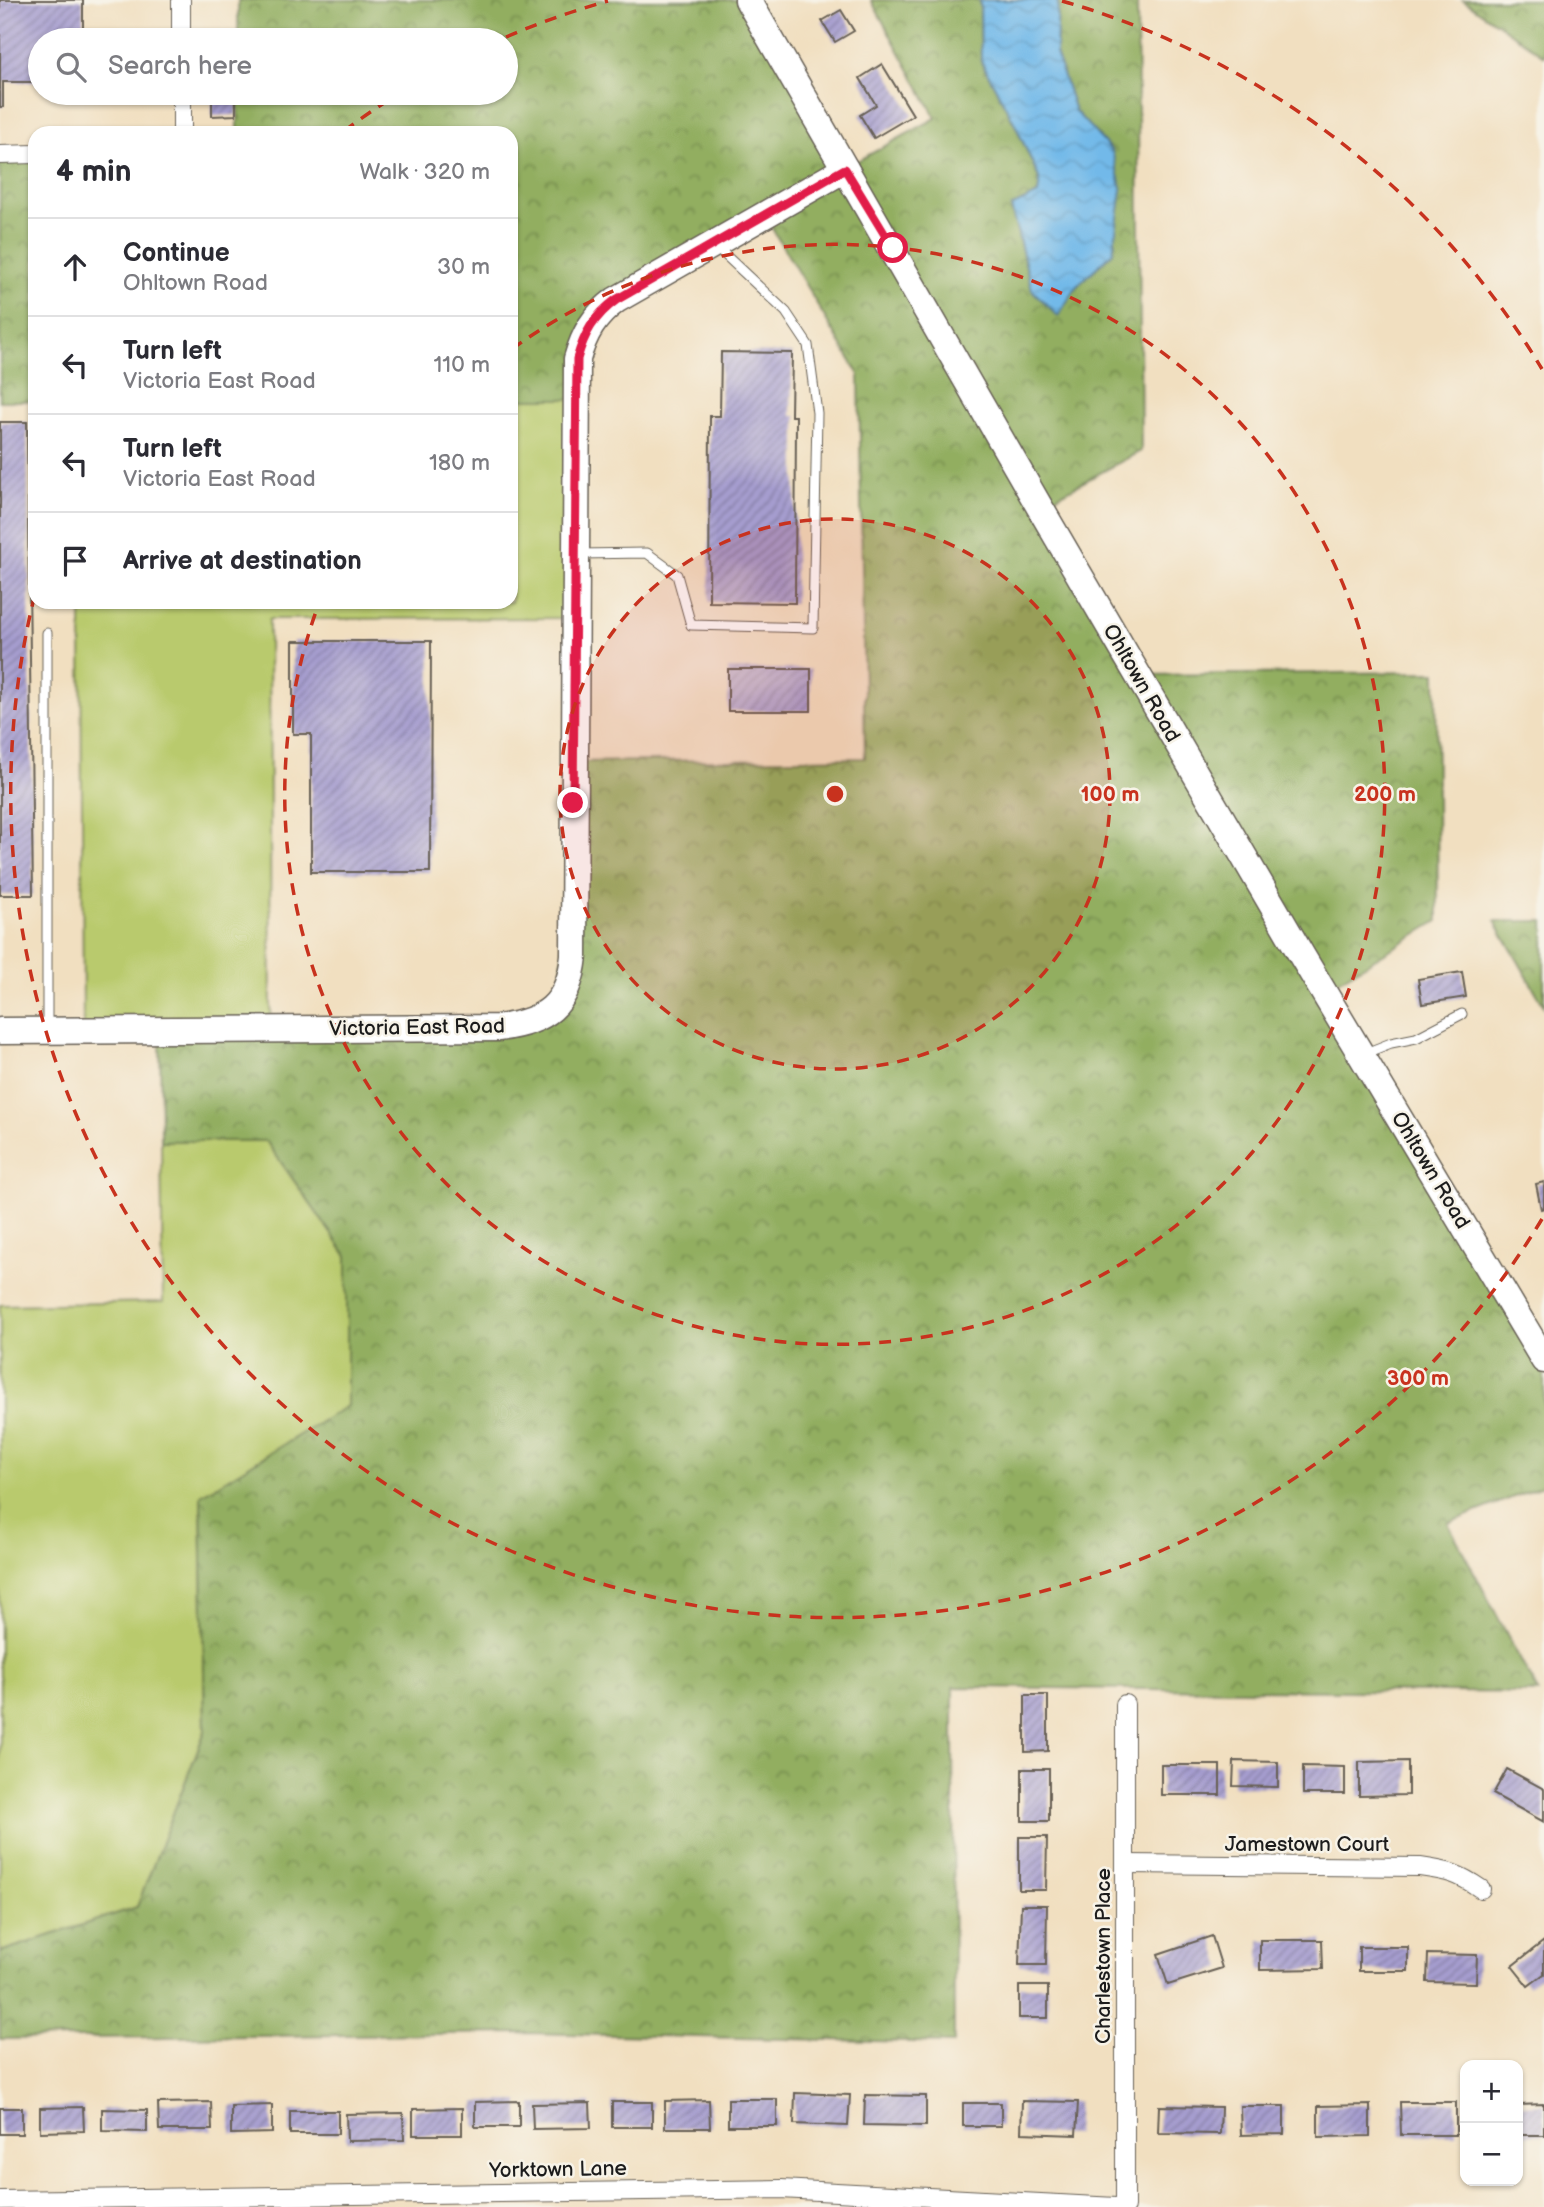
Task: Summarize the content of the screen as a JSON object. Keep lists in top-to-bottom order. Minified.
{"streets":{"street":["Ohltown Road","Victoria East Road","Jamestown Court","Charlestown Place","Yorktown Lane"]},"crossings":[["Ohltown Road","Victoria East Road"],["Jamestown Court","Charlestown Place"]],"page":{"search":"Search here","heading":["4 min","Walk · 320 m"],"list":[["Continue","Ohltown Road","30 m"],["Turn left","Victoria East Road","110 m"],["Turn left","Victoria East Road","180 m"],"Arrive at destination"],"map_buttons":["+","−"]},"rings":["100 m","200 m","300 m"]}
